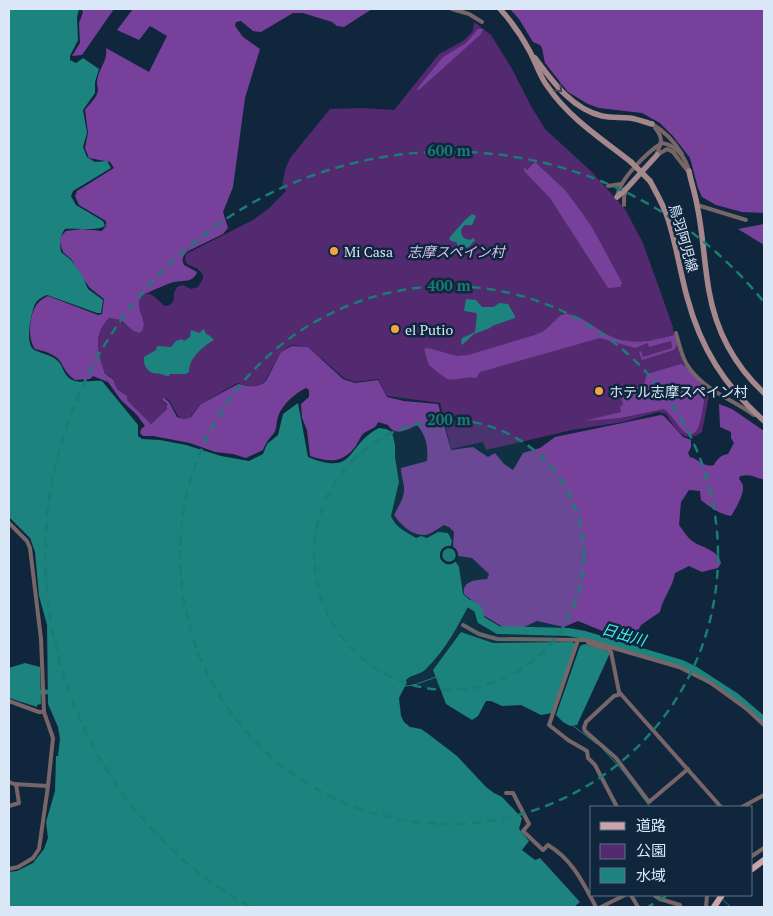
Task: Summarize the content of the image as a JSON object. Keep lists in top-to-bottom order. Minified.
{"streets":{"main road":["鳥羽阿児線"]},"water":["日出川"],"parks":["志摩スペイン村"],"places":["Mi Casa","el Putio","ホテル志摩スペイン村"],"legend":["道路","公園","水域"],"rings":["600 m","400 m","200 m"]}
